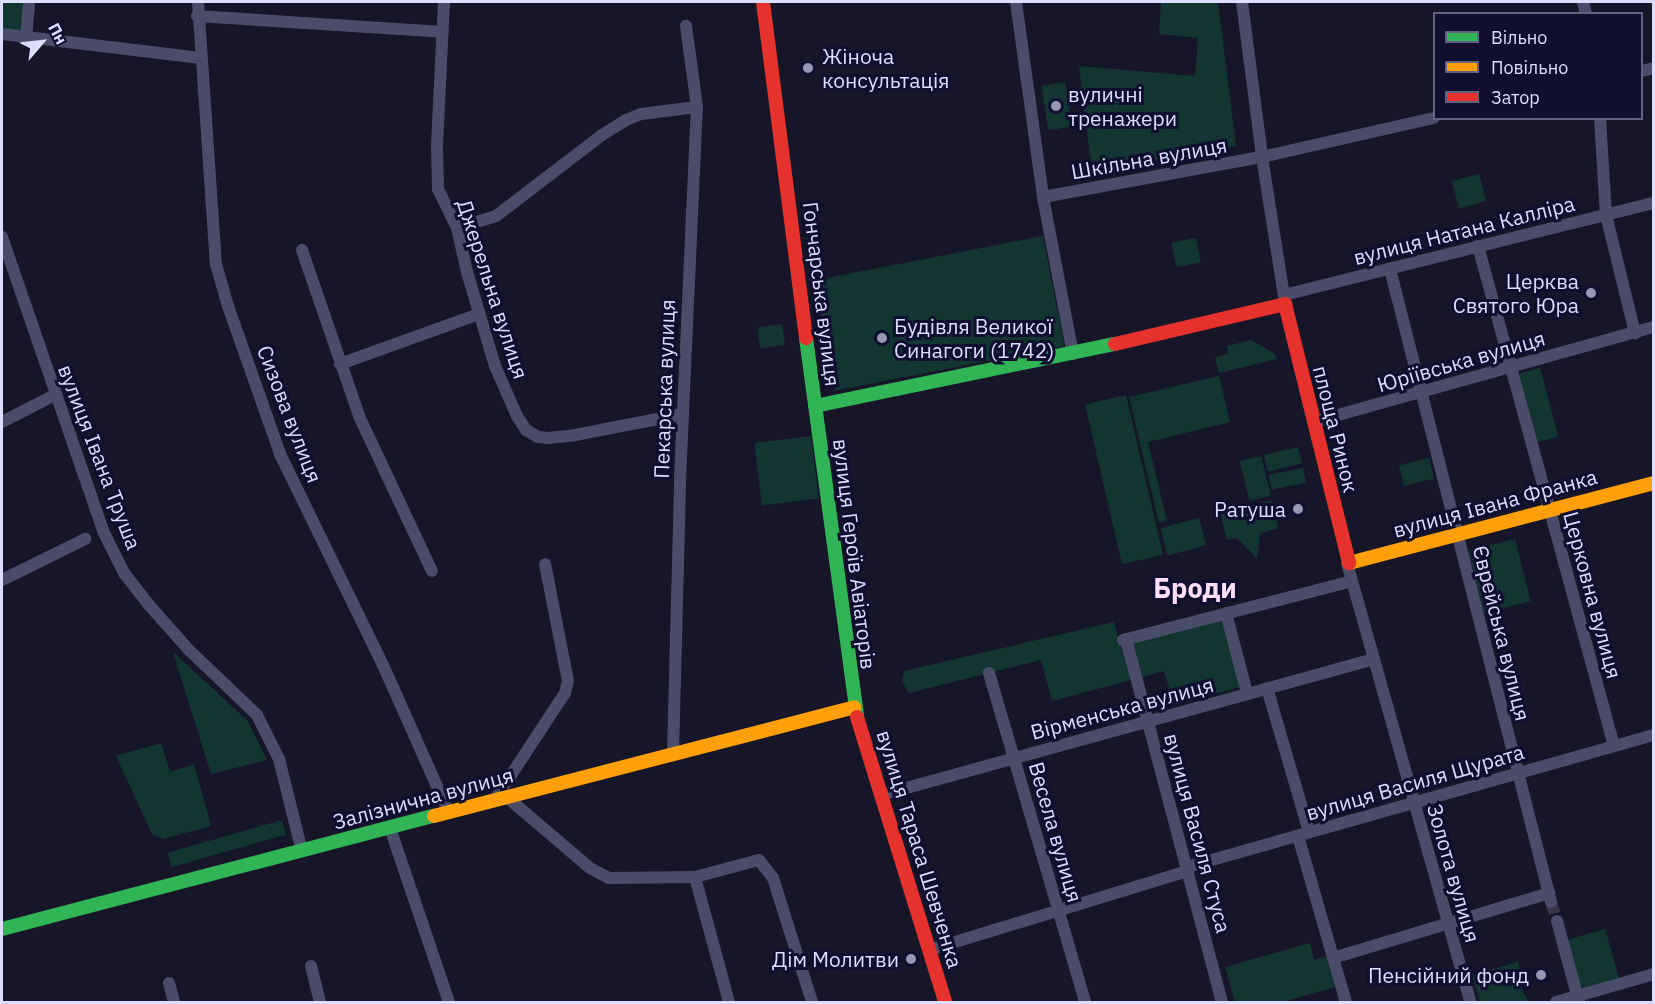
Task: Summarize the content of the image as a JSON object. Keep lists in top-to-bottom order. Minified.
{"streets":{"main road":["Гончарська вулиця","площа Ринок","вулиця Івана Франка","вулиця Героїв Авіаторів","Залізнична вулиця","вулиця Тараса Шевченка"],"street":["Шкільна вулиця","вулиця Натана Калліра","Джерельна вулиця","Юріївська вулиця","Пекарська вулиця","Сизова вулиця","вулиця Івана Труша","Церковна вулиця","Єврейська вулиця","Вірменська вулиця","вулиця Василя Щурата","Весела вулиця","вулиця Василя Стуса","Золота вулиця"]},"crossings":[["Шкільна вулиця","площа Ринок"],["вулиця Натана Калліра","площа Ринок"],["вулиця Натана Калліра","Церковна вулиця"],["вулиця Натана Калліра","Єврейська вулиця"],["Джерельна вулиця","Пекарська вулиця"],["Гончарська вулиця","вулиця Героїв Авіаторів"],["Юріївська вулиця","площа Ринок"],["Юріївська вулиця","Церковна вулиця"],["Юріївська вулиця","Єврейська вулиця"],["Пекарська вулиця","Залізнична вулиця"],["Сизова вулиця","Залізнична вулиця"],["площа Ринок","вулиця Івана Франка"],["площа Ринок","Золота вулиця"],["вулиця Івана Труша","Залізнична вулиця"],["вулиця Івана Франка","Церковна вулиця"],["вулиця Івана Франка","Єврейська вулиця"],["вулиця Івана Франка","Золота вулиця"],["вулиця Героїв Авіаторів","Залізнична вулиця"],["вулиця Героїв Авіаторів","вулиця Тараса Шевченка"],["Церковна вулиця","вулиця Василя Щурата"],["Єврейська вулиця","вулиця Василя Щурата"],["Єврейська вулиця","Золота вулиця"],["Вірменська вулиця","Весела вулиця"],["Вірменська вулиця","вулиця Василя Стуса"],["Вірменська вулиця","вулиця Тараса Шевченка"],["Вірменська вулиця","Золота вулиця"],["вулиця Василя Щурата","Весела вулиця"],["вулиця Василя Щурата","вулиця Василя Стуса"],["вулиця Василя Щурата","вулиця Тараса Шевченка"],["вулиця Василя Щурата","Золота вулиця"],["Залізнична вулиця","вулиця Тараса Шевченка"]],"districts":["Броди"],"places":["Жіноча консультація","вуличні тренажери","Церква Святого Юра","Будівля Великої Синагоги (1742)","Ратуша","Дім Молитви","Пенсійний фонд"],"legend":["Вільно","Повільно","Затор"],"north":"top right"}
